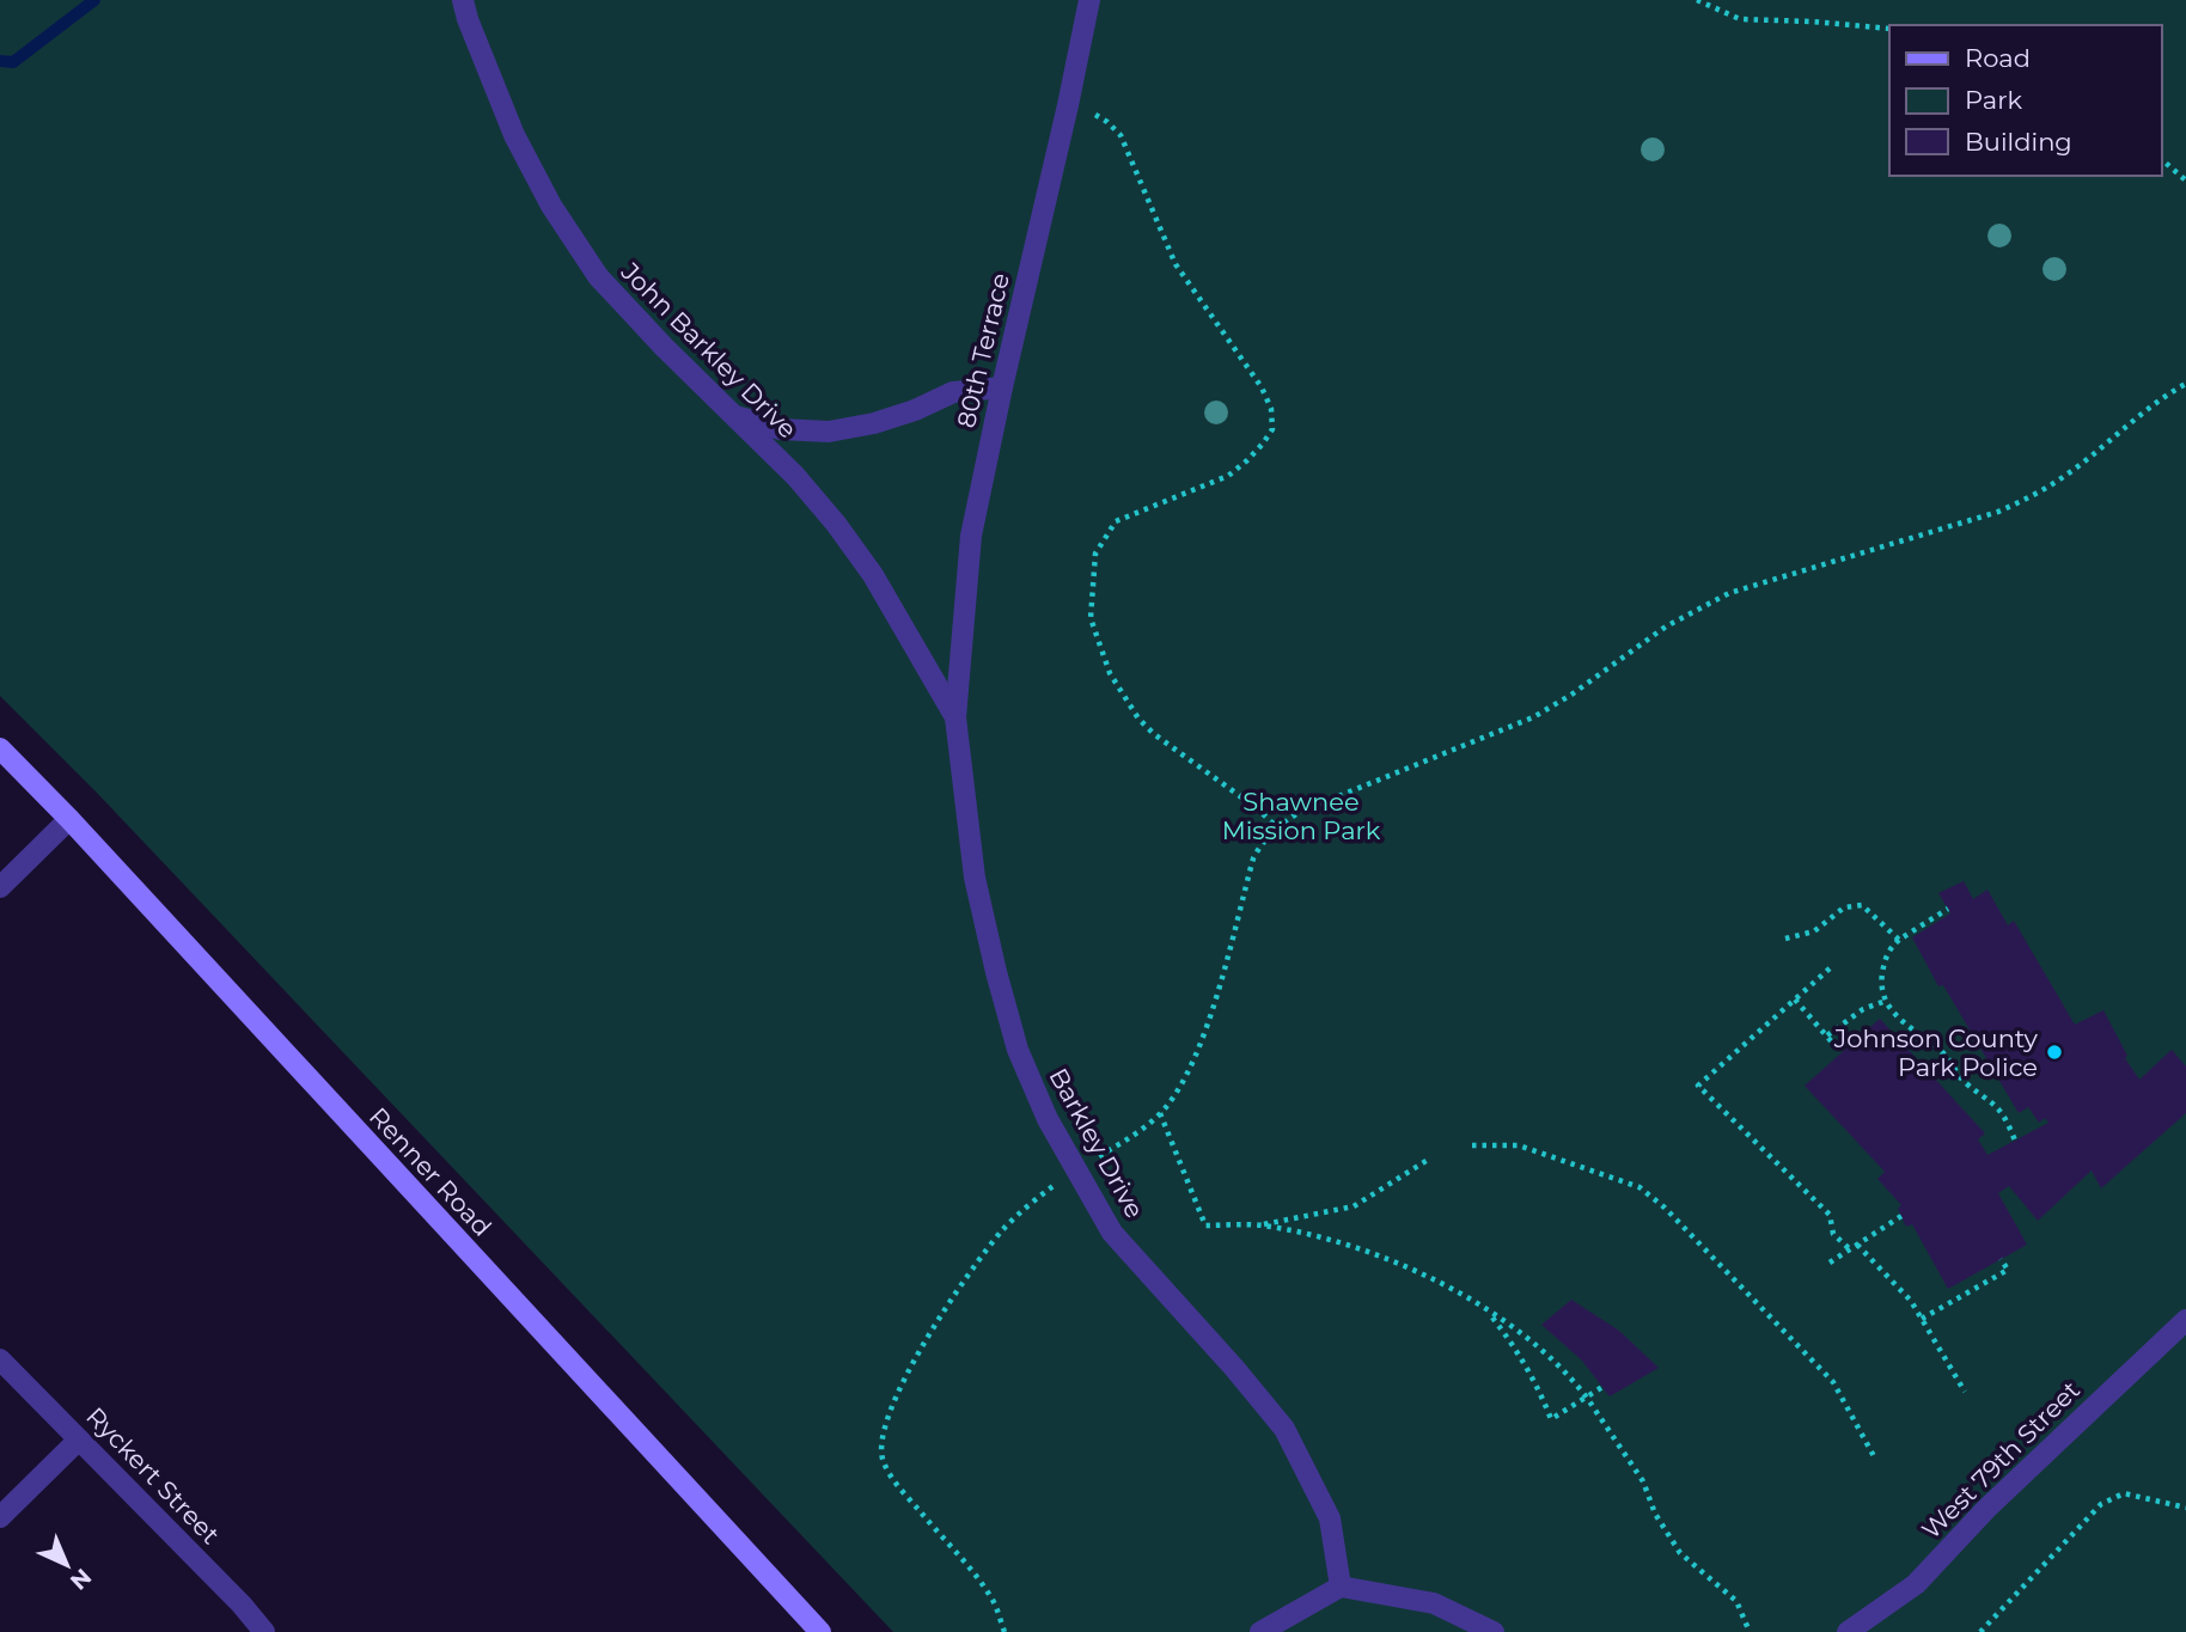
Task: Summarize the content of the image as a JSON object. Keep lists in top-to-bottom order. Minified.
{"streets":{"main road":["Renner Road"],"street":["John Barkley Drive","80th Terrace","Barkley Drive","West 79th Street","Ryckert Street"]},"crossings":[["John Barkley Drive","80th Terrace"],["John Barkley Drive","Barkley Drive"],["80th Terrace","Barkley Drive"]],"parks":["Shawnee Mission Park"],"places":["Johnson County Park Police"],"legend":["Road","Park","Building"],"north":"bottom right"}
